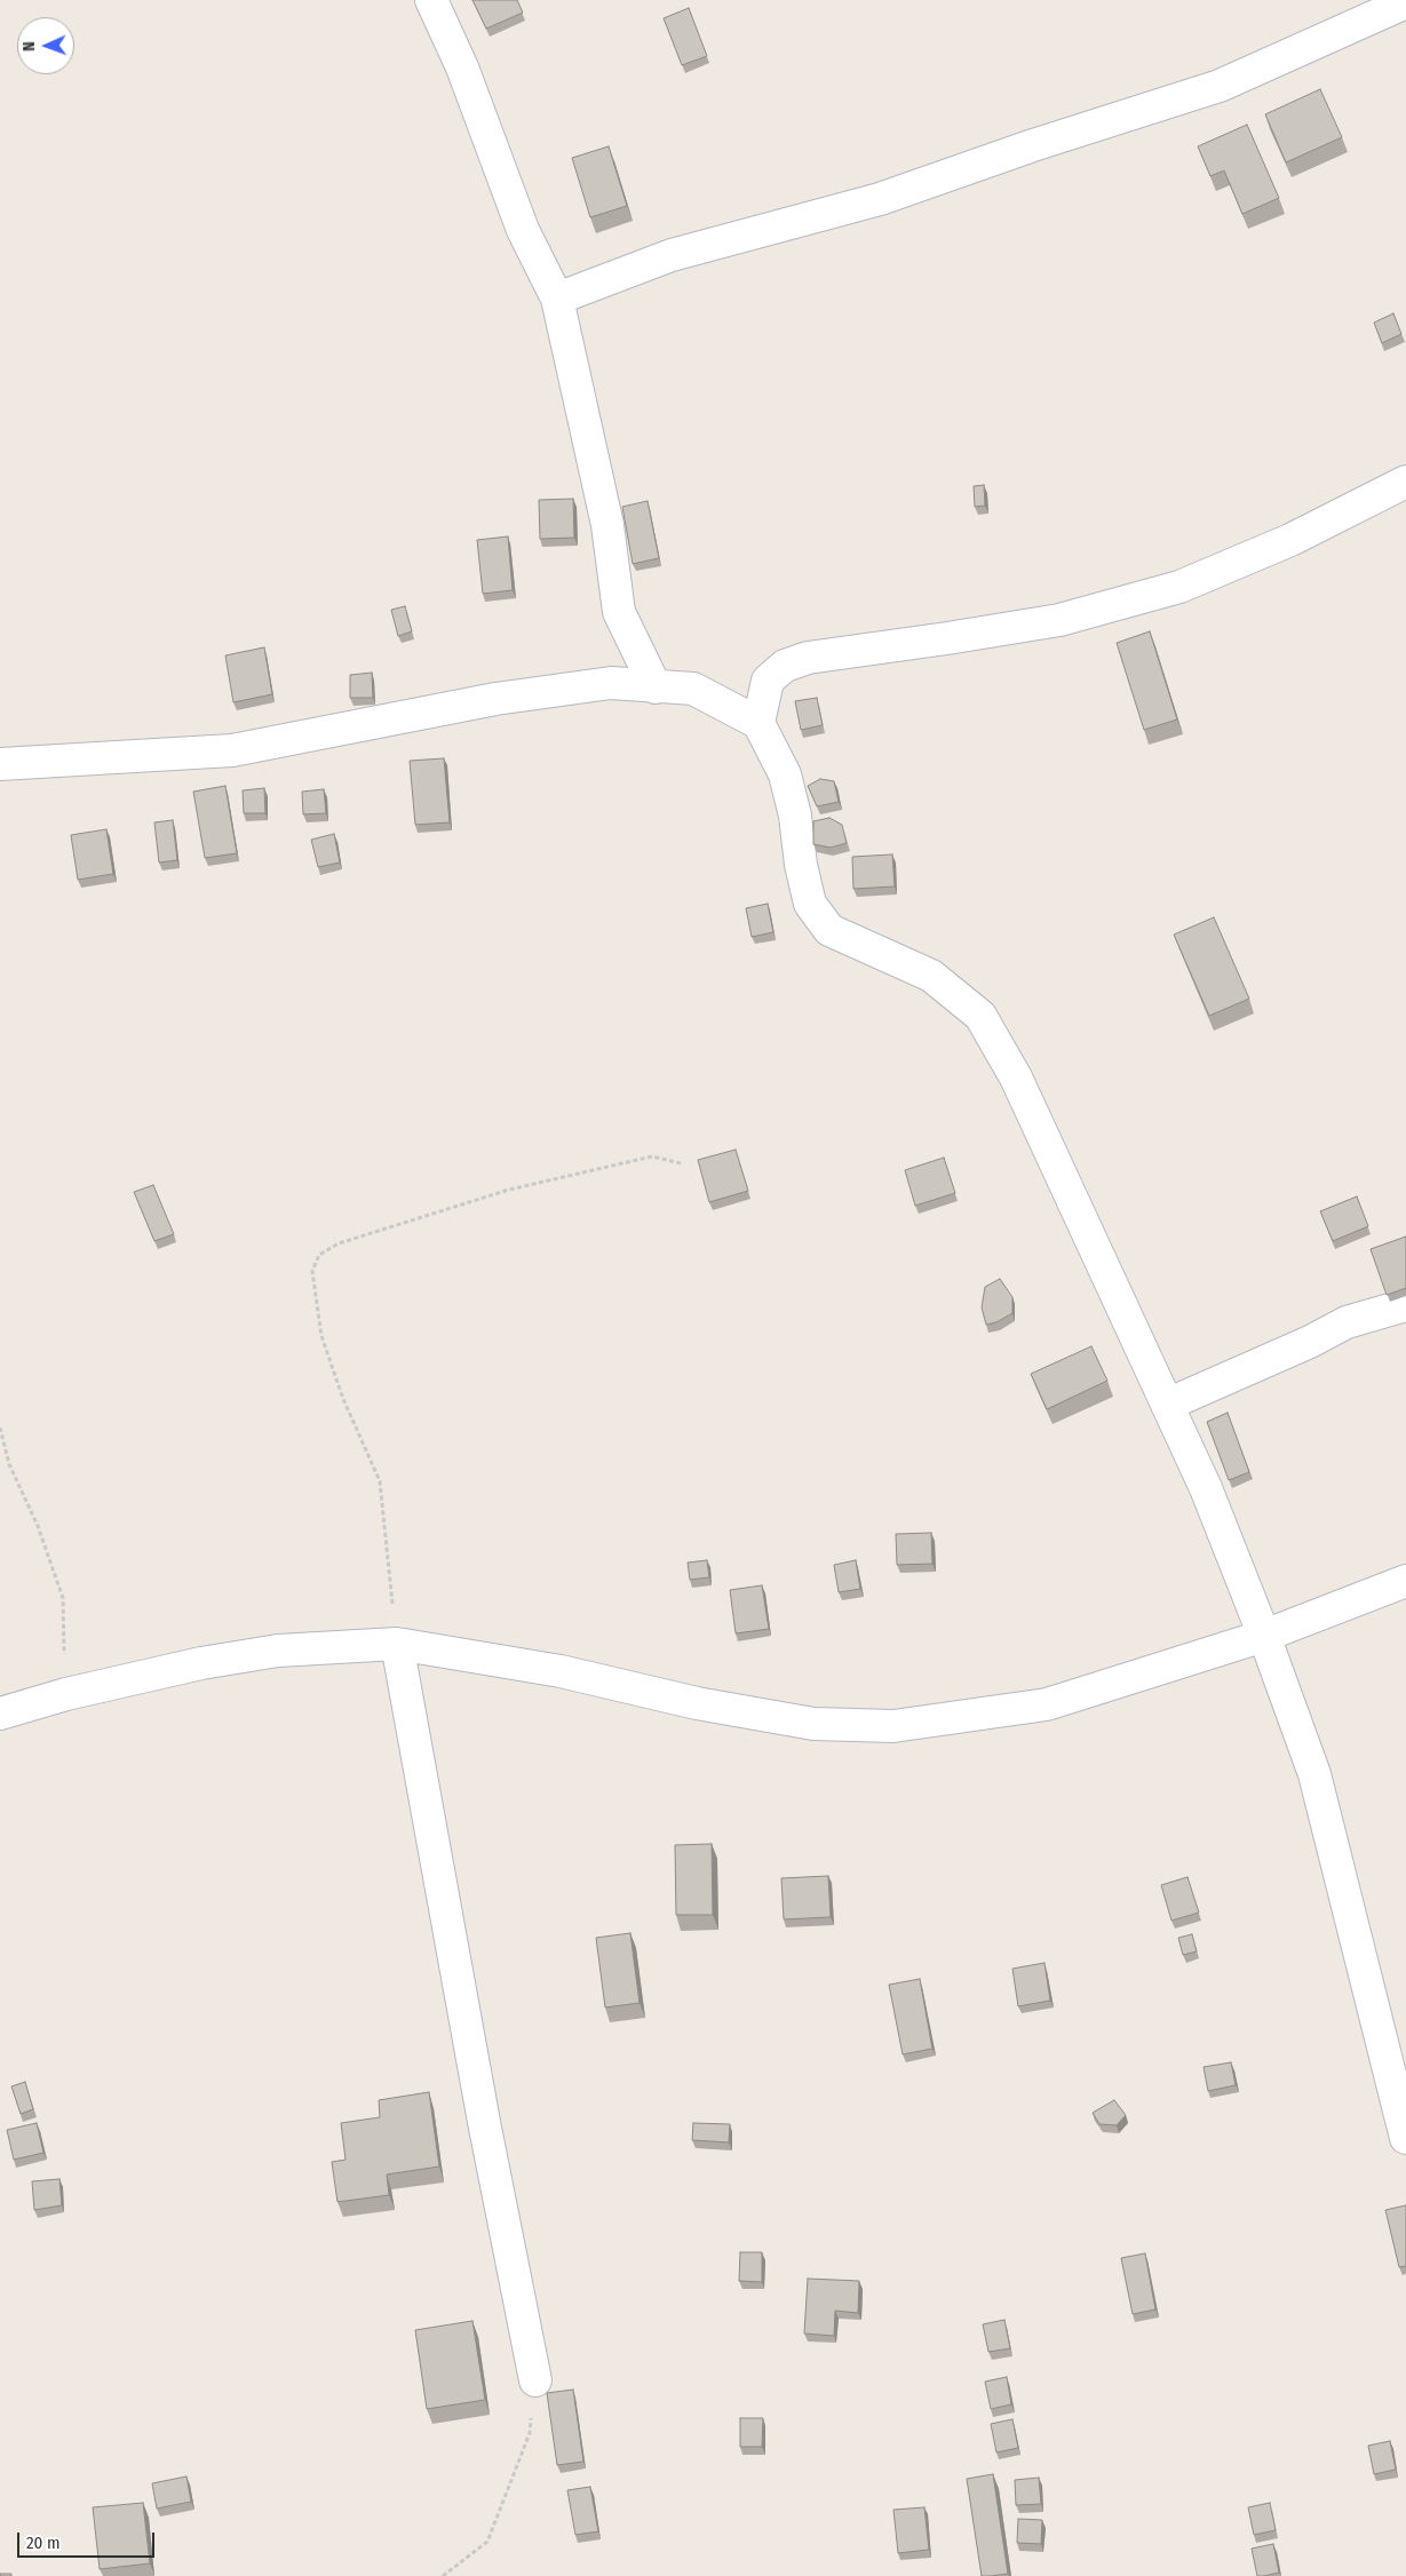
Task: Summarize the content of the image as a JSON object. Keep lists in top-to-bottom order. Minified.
{"scale_bar":"20 m","north":"left"}
